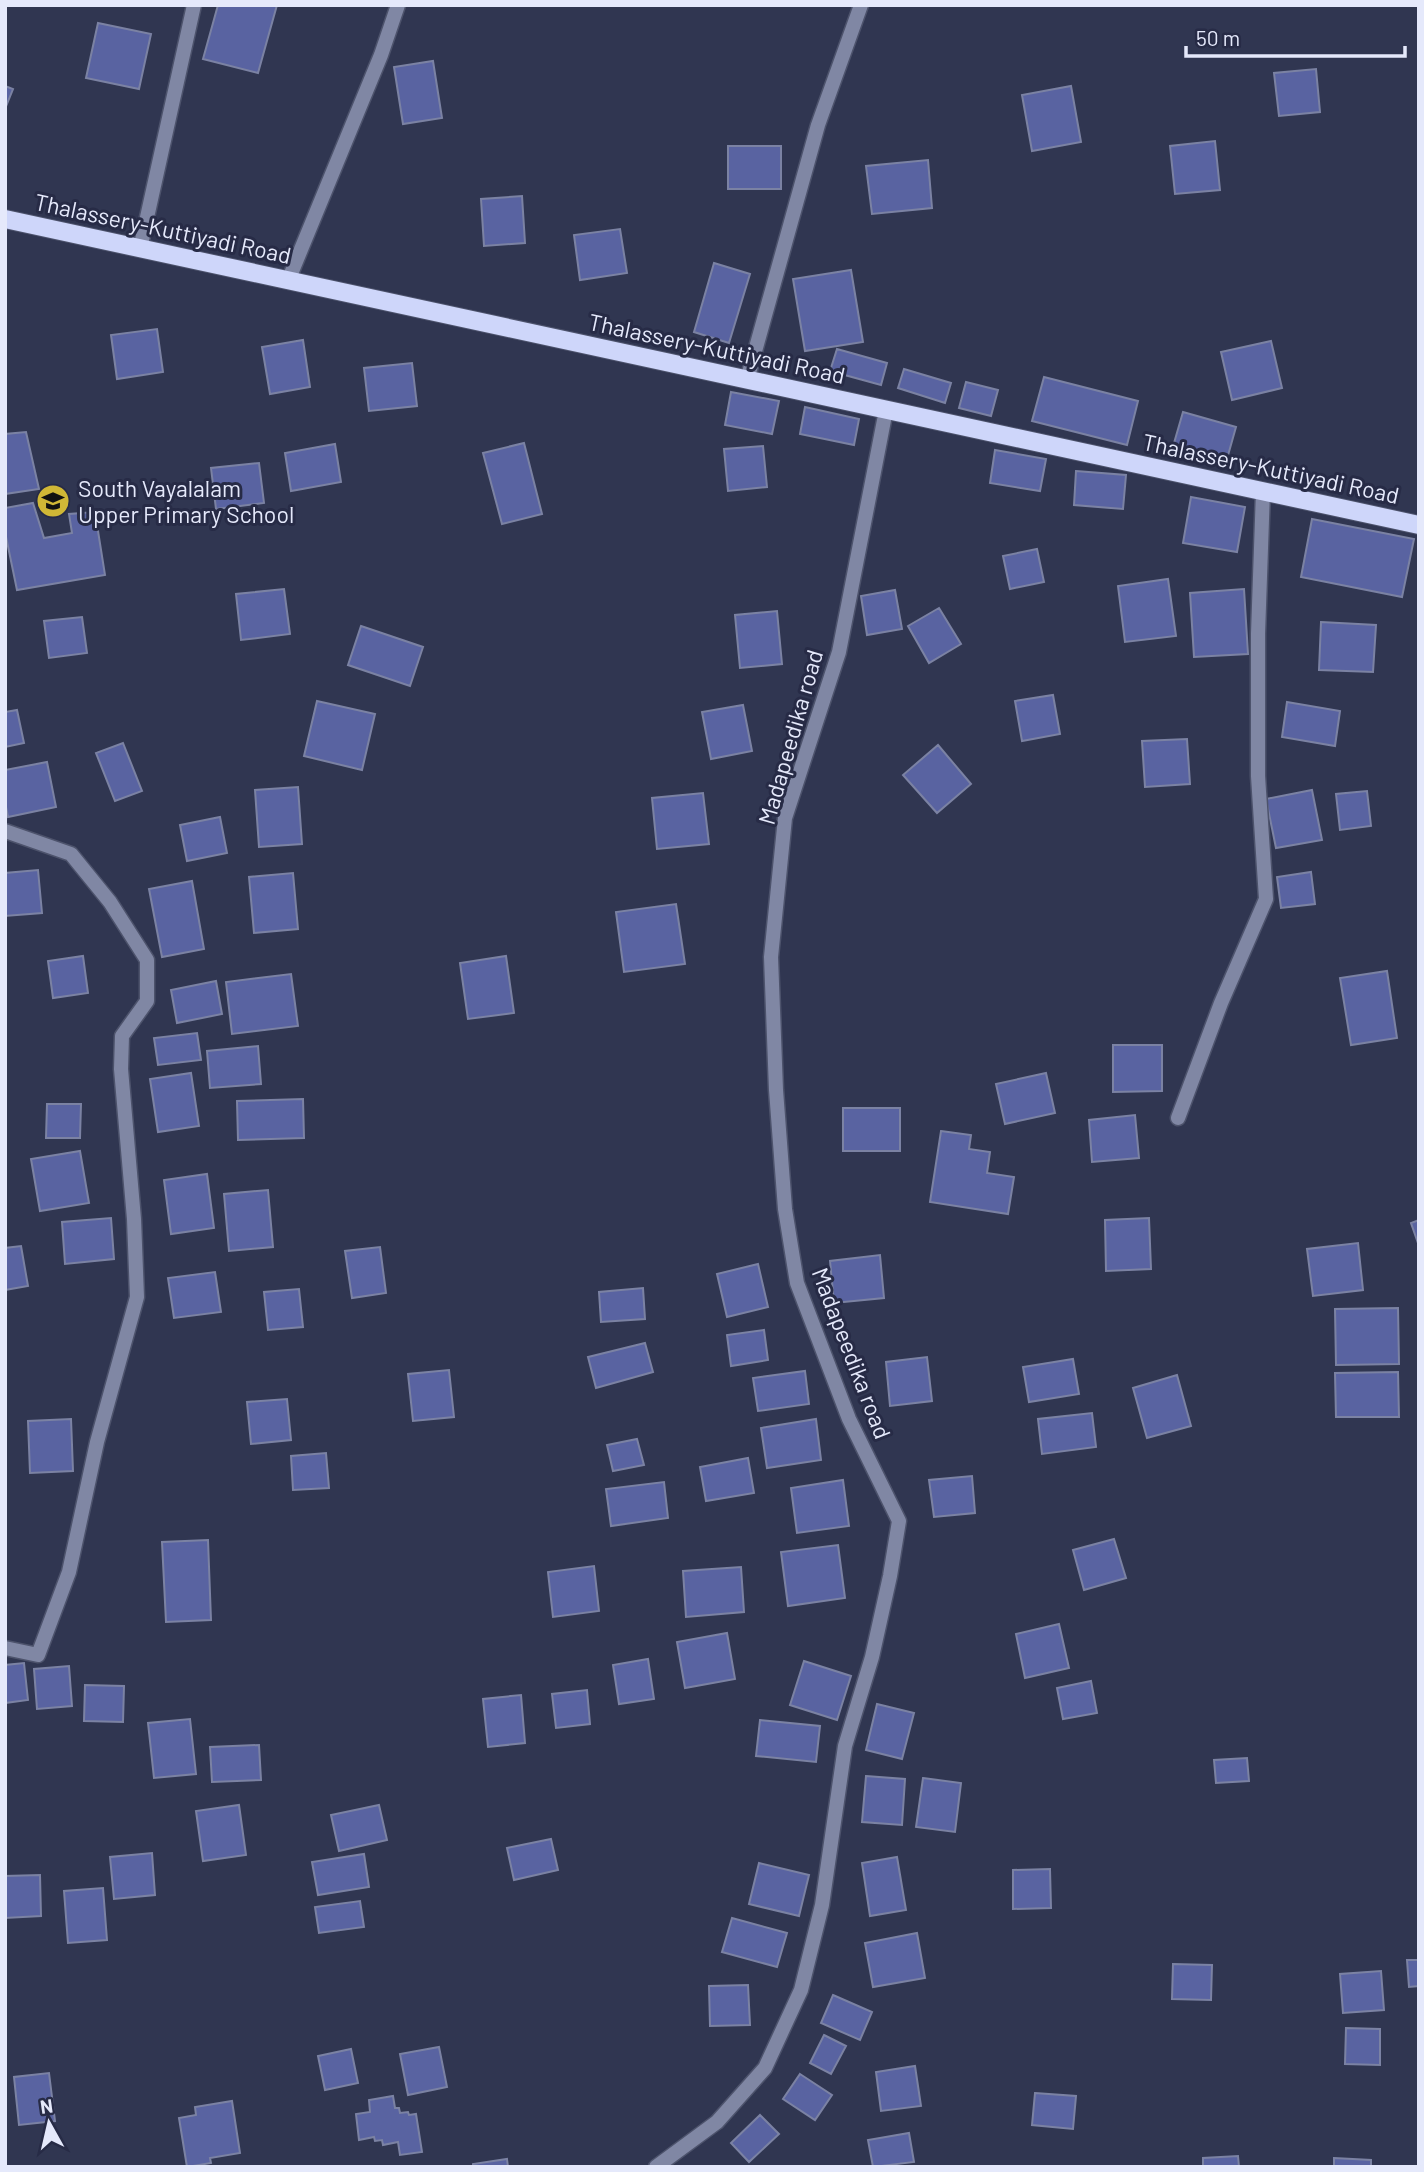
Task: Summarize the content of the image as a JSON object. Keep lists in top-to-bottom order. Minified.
{"streets":{"main road":["Thalassery-Kuttiyadi Road"],"street":["Madapeedika road"]},"crossings":[["Thalassery-Kuttiyadi Road","Madapeedika road"]],"places":{"school or university":["South Vayalalam Upper Primary School"]},"scale_bar":"50 m","north":"top"}
